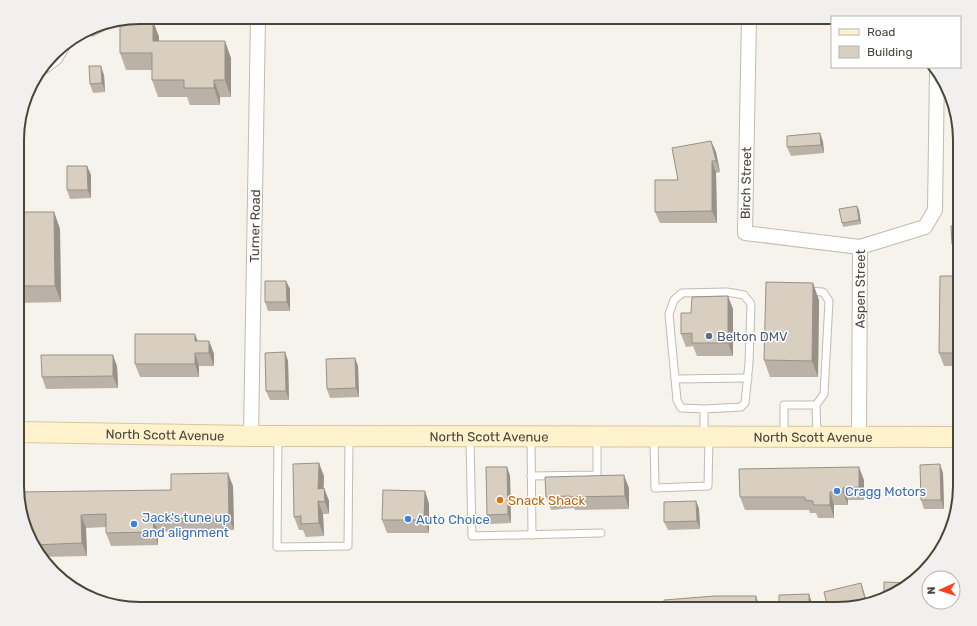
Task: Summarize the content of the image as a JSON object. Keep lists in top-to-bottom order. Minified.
{"streets":{"main road":["North Scott Avenue"],"street":["Birch Street","Turner Road","Aspen Street"]},"crossings":[["Birch Street","Aspen Street"],["Turner Road","North Scott Avenue"],["Aspen Street","North Scott Avenue"]],"places":["Belton DMV","Cragg Motors","Snack Shack","Auto Choice","Jack's tune up and alignment"],"legend":["Road","Building"],"north":"left"}
